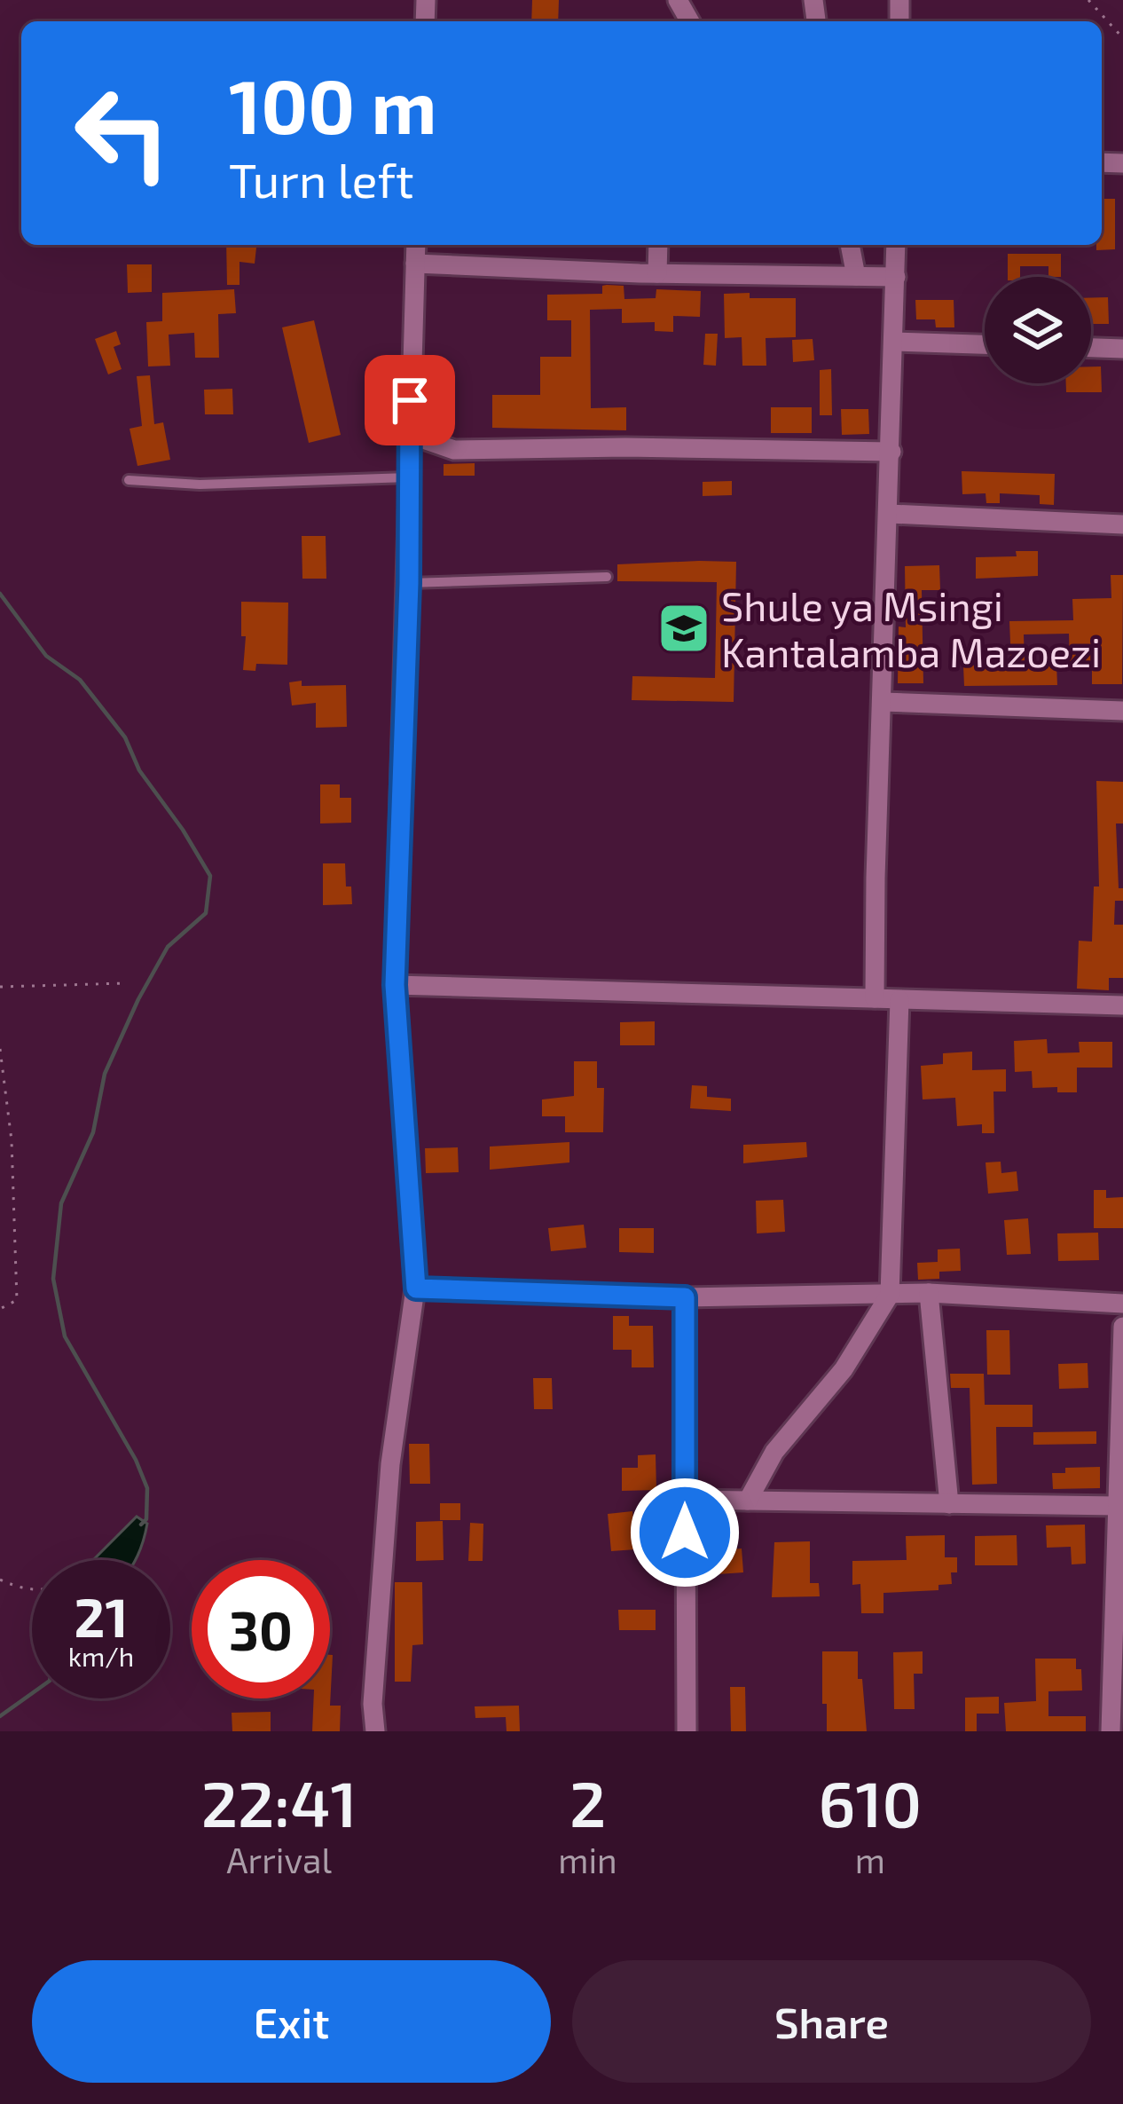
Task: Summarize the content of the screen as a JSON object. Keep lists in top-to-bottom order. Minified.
{"places":{"school or university":["Shule ya Msingi Kantalamba Mazoezi"]},"page":{"turn":["100 m","Turn left"],"speed":"21 km/h","limit":"30","eta":["22:41","Arrival","2","min","610","m"],"buttons":["Exit","Share"]}}
